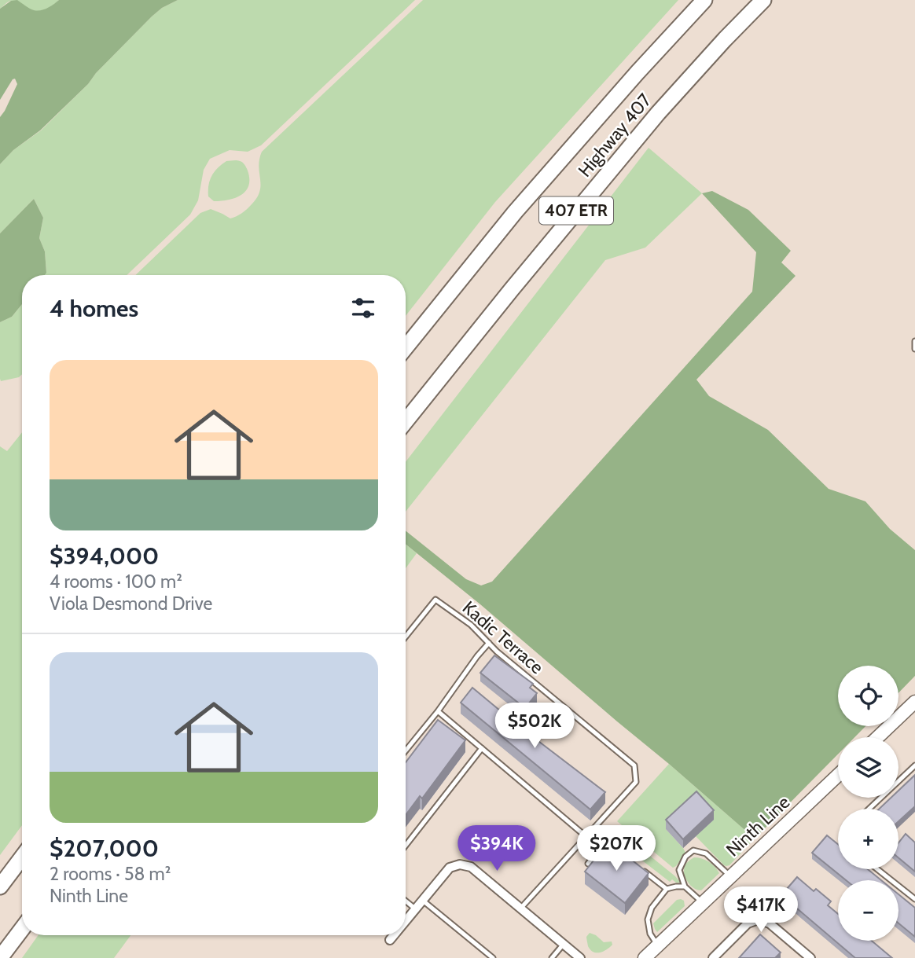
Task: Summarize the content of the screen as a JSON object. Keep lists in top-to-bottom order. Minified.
{"streets":{"highway":["Highway 407","407 ETR"],"main road":["Ninth Line"],"lane":["Kadic Terrace"]},"page":{"heading":"4 homes","list":[{"name":"$394,000","note":"4 rooms · 100 m² · Viola Desmond Drive"},{"name":"$207,000","note":"2 rooms · 58 m² · Ninth Line"}],"map_buttons":["+","−"],"price":["$502K","$394K","$207K","$417K"]}}
